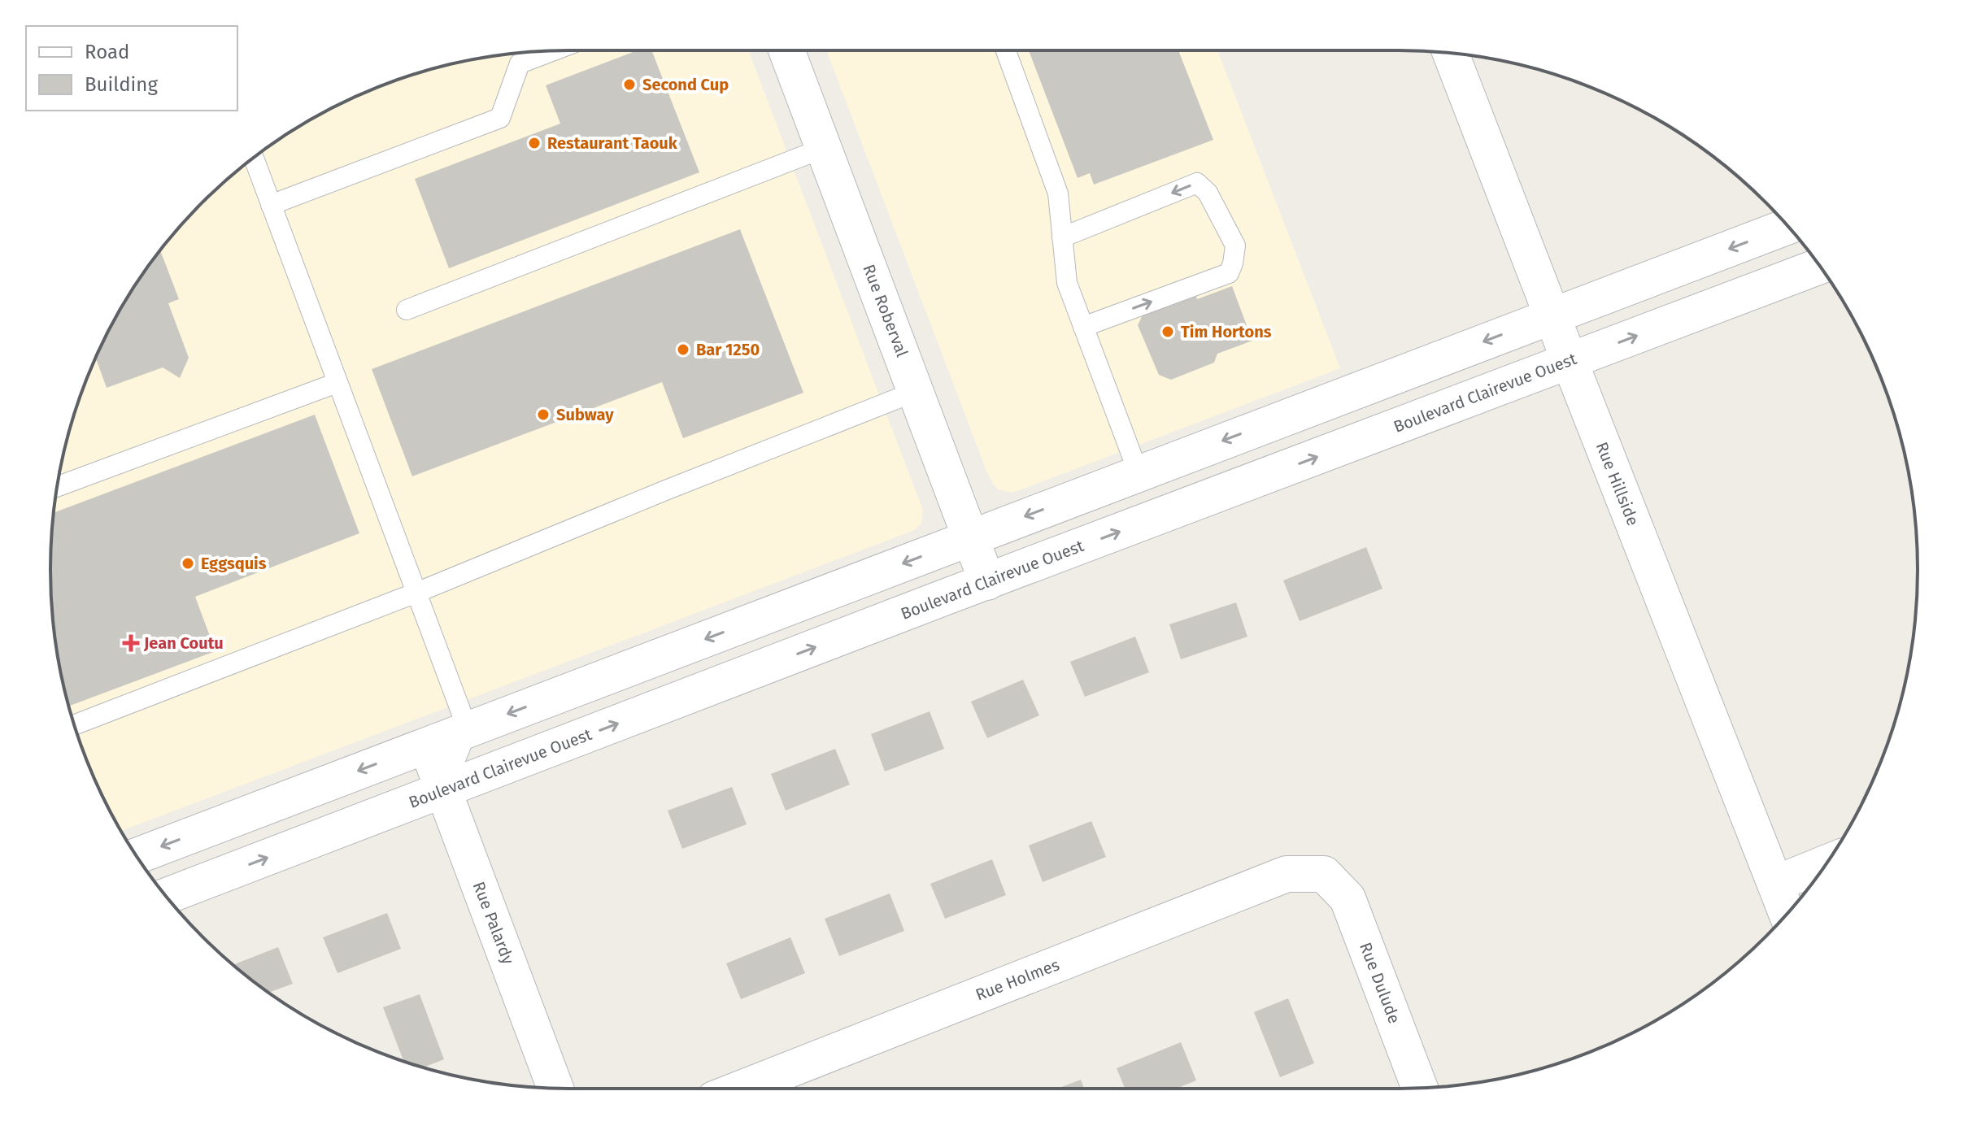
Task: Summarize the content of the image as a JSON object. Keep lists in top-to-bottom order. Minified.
{"streets":{"street":["Rue Roberval","Boulevard Clairevue Ouest","Rue Hillside","Rue Palardy","Rue Holmes","Rue Dulude"]},"crossings":[["Rue Roberval","Boulevard Clairevue Ouest"],["Boulevard Clairevue Ouest","Rue Hillside"],["Boulevard Clairevue Ouest","Rue Palardy"],["Rue Holmes","Rue Dulude"]],"places":{"other":["Second Cup","Restaurant Taouk","Tim Hortons","Bar 1250","Subway","Eggsquis"],"health":["Jean Coutu"]},"legend":["Road","Building"]}
